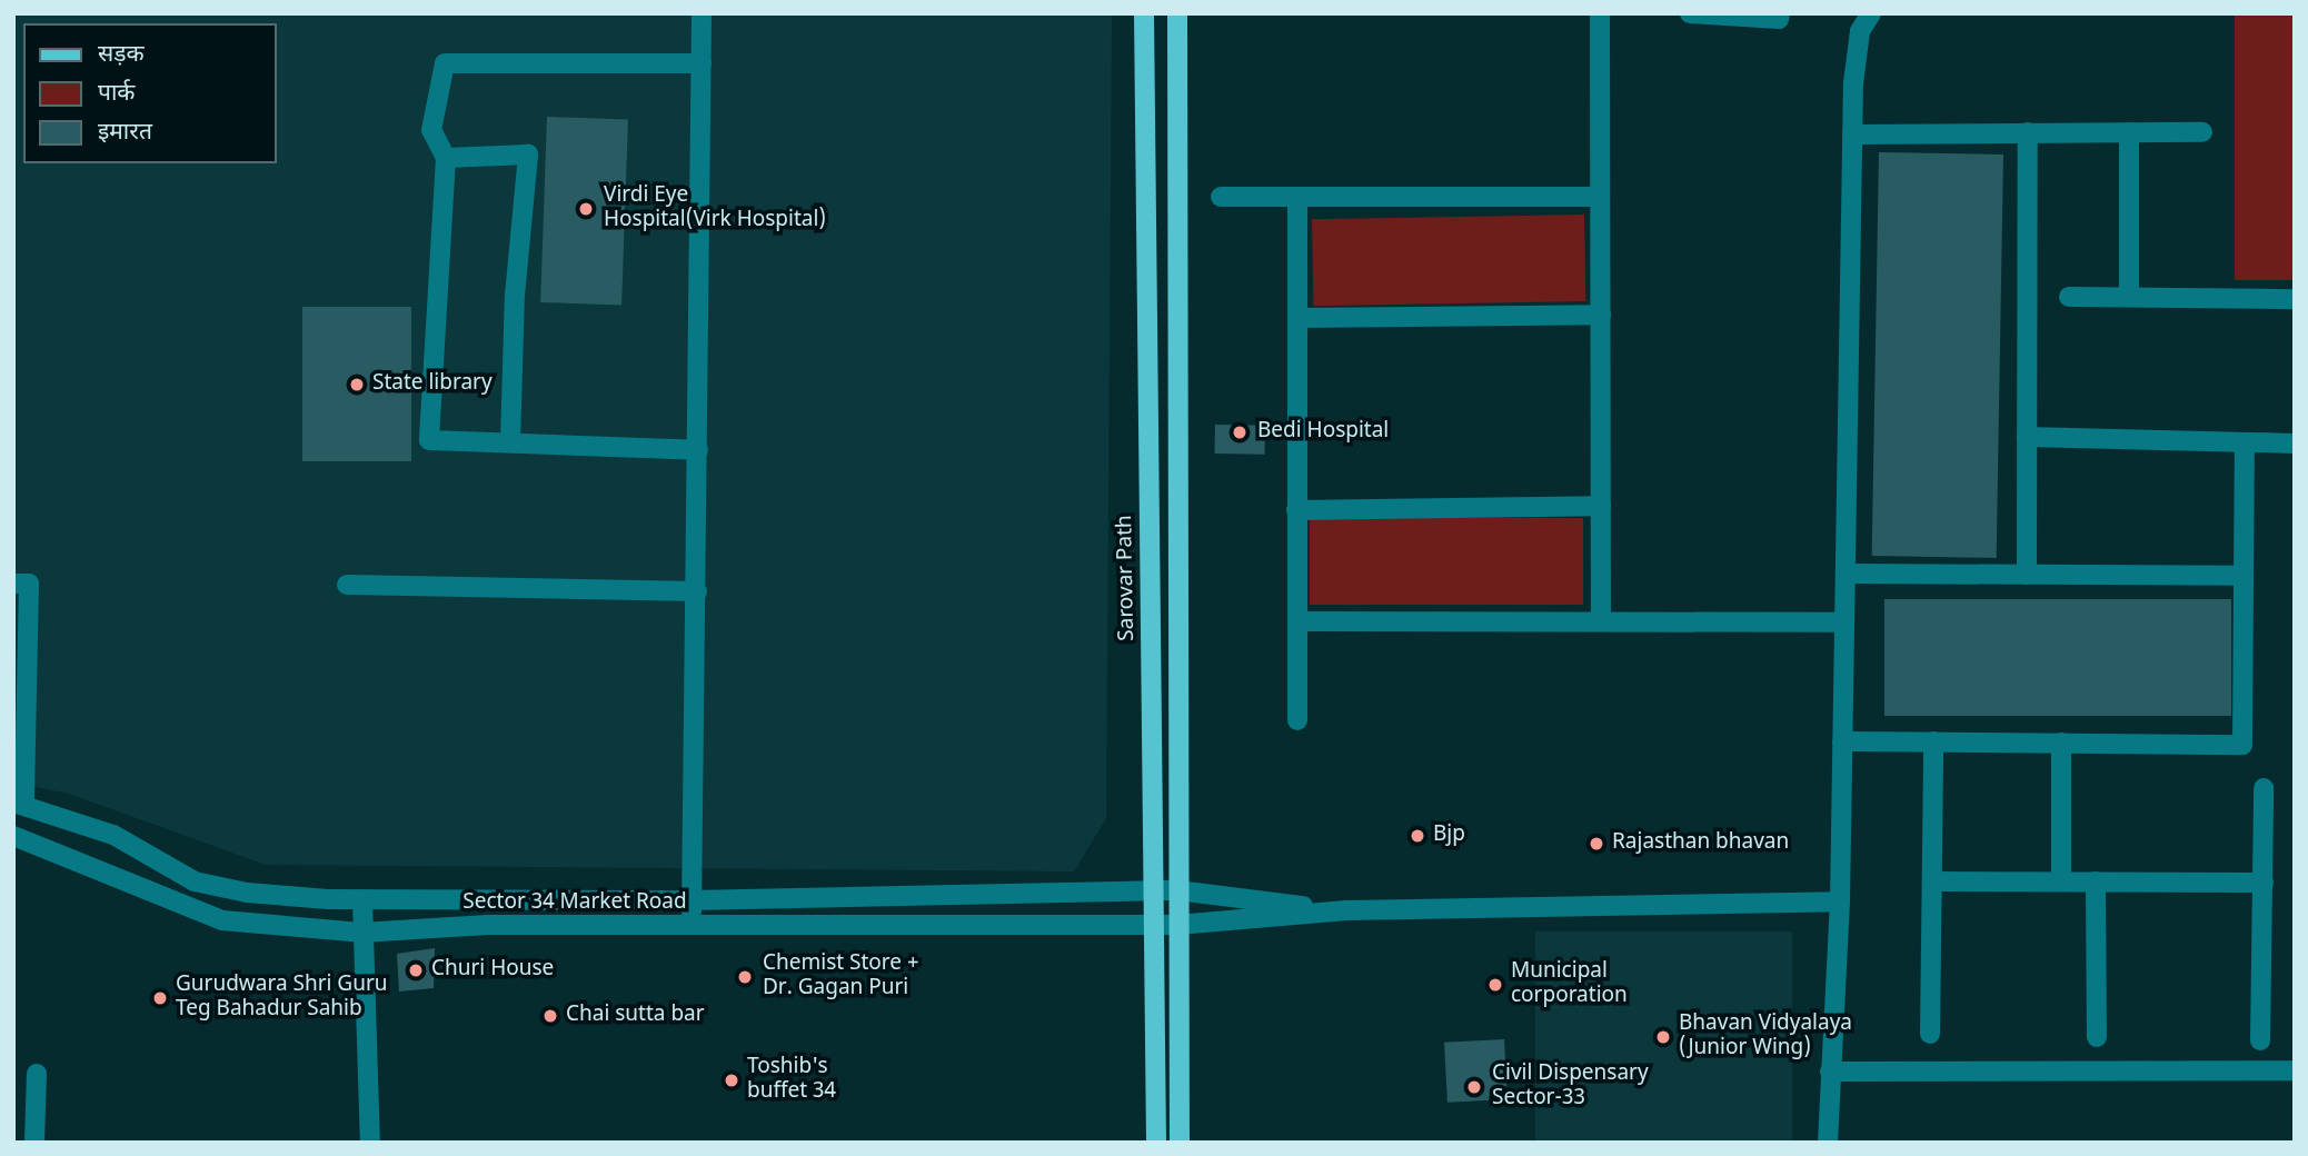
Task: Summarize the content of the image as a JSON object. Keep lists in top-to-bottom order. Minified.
{"streets":{"main road":["Sarovar Path"],"street":["Sector 34 Market Road"]},"crossings":[["Sarovar Path","Sector 34 Market Road"]],"places":["Virdi Eye Hospital(Virk Hospital)","State library","Bedi Hospital","Bjp","Rajasthan bhavan","Churi House","Chemist Store + Dr. Gagan Puri","Municipal corporation","Gurudwara Shri Guru Teg Bahadur Sahib","Chai sutta bar","Bhavan Vidyalaya (Junior Wing)","Toshib's buffet 34","Civil Dispensary Sector-33"],"legend":["सड़क","पार्क","इमारत"]}
